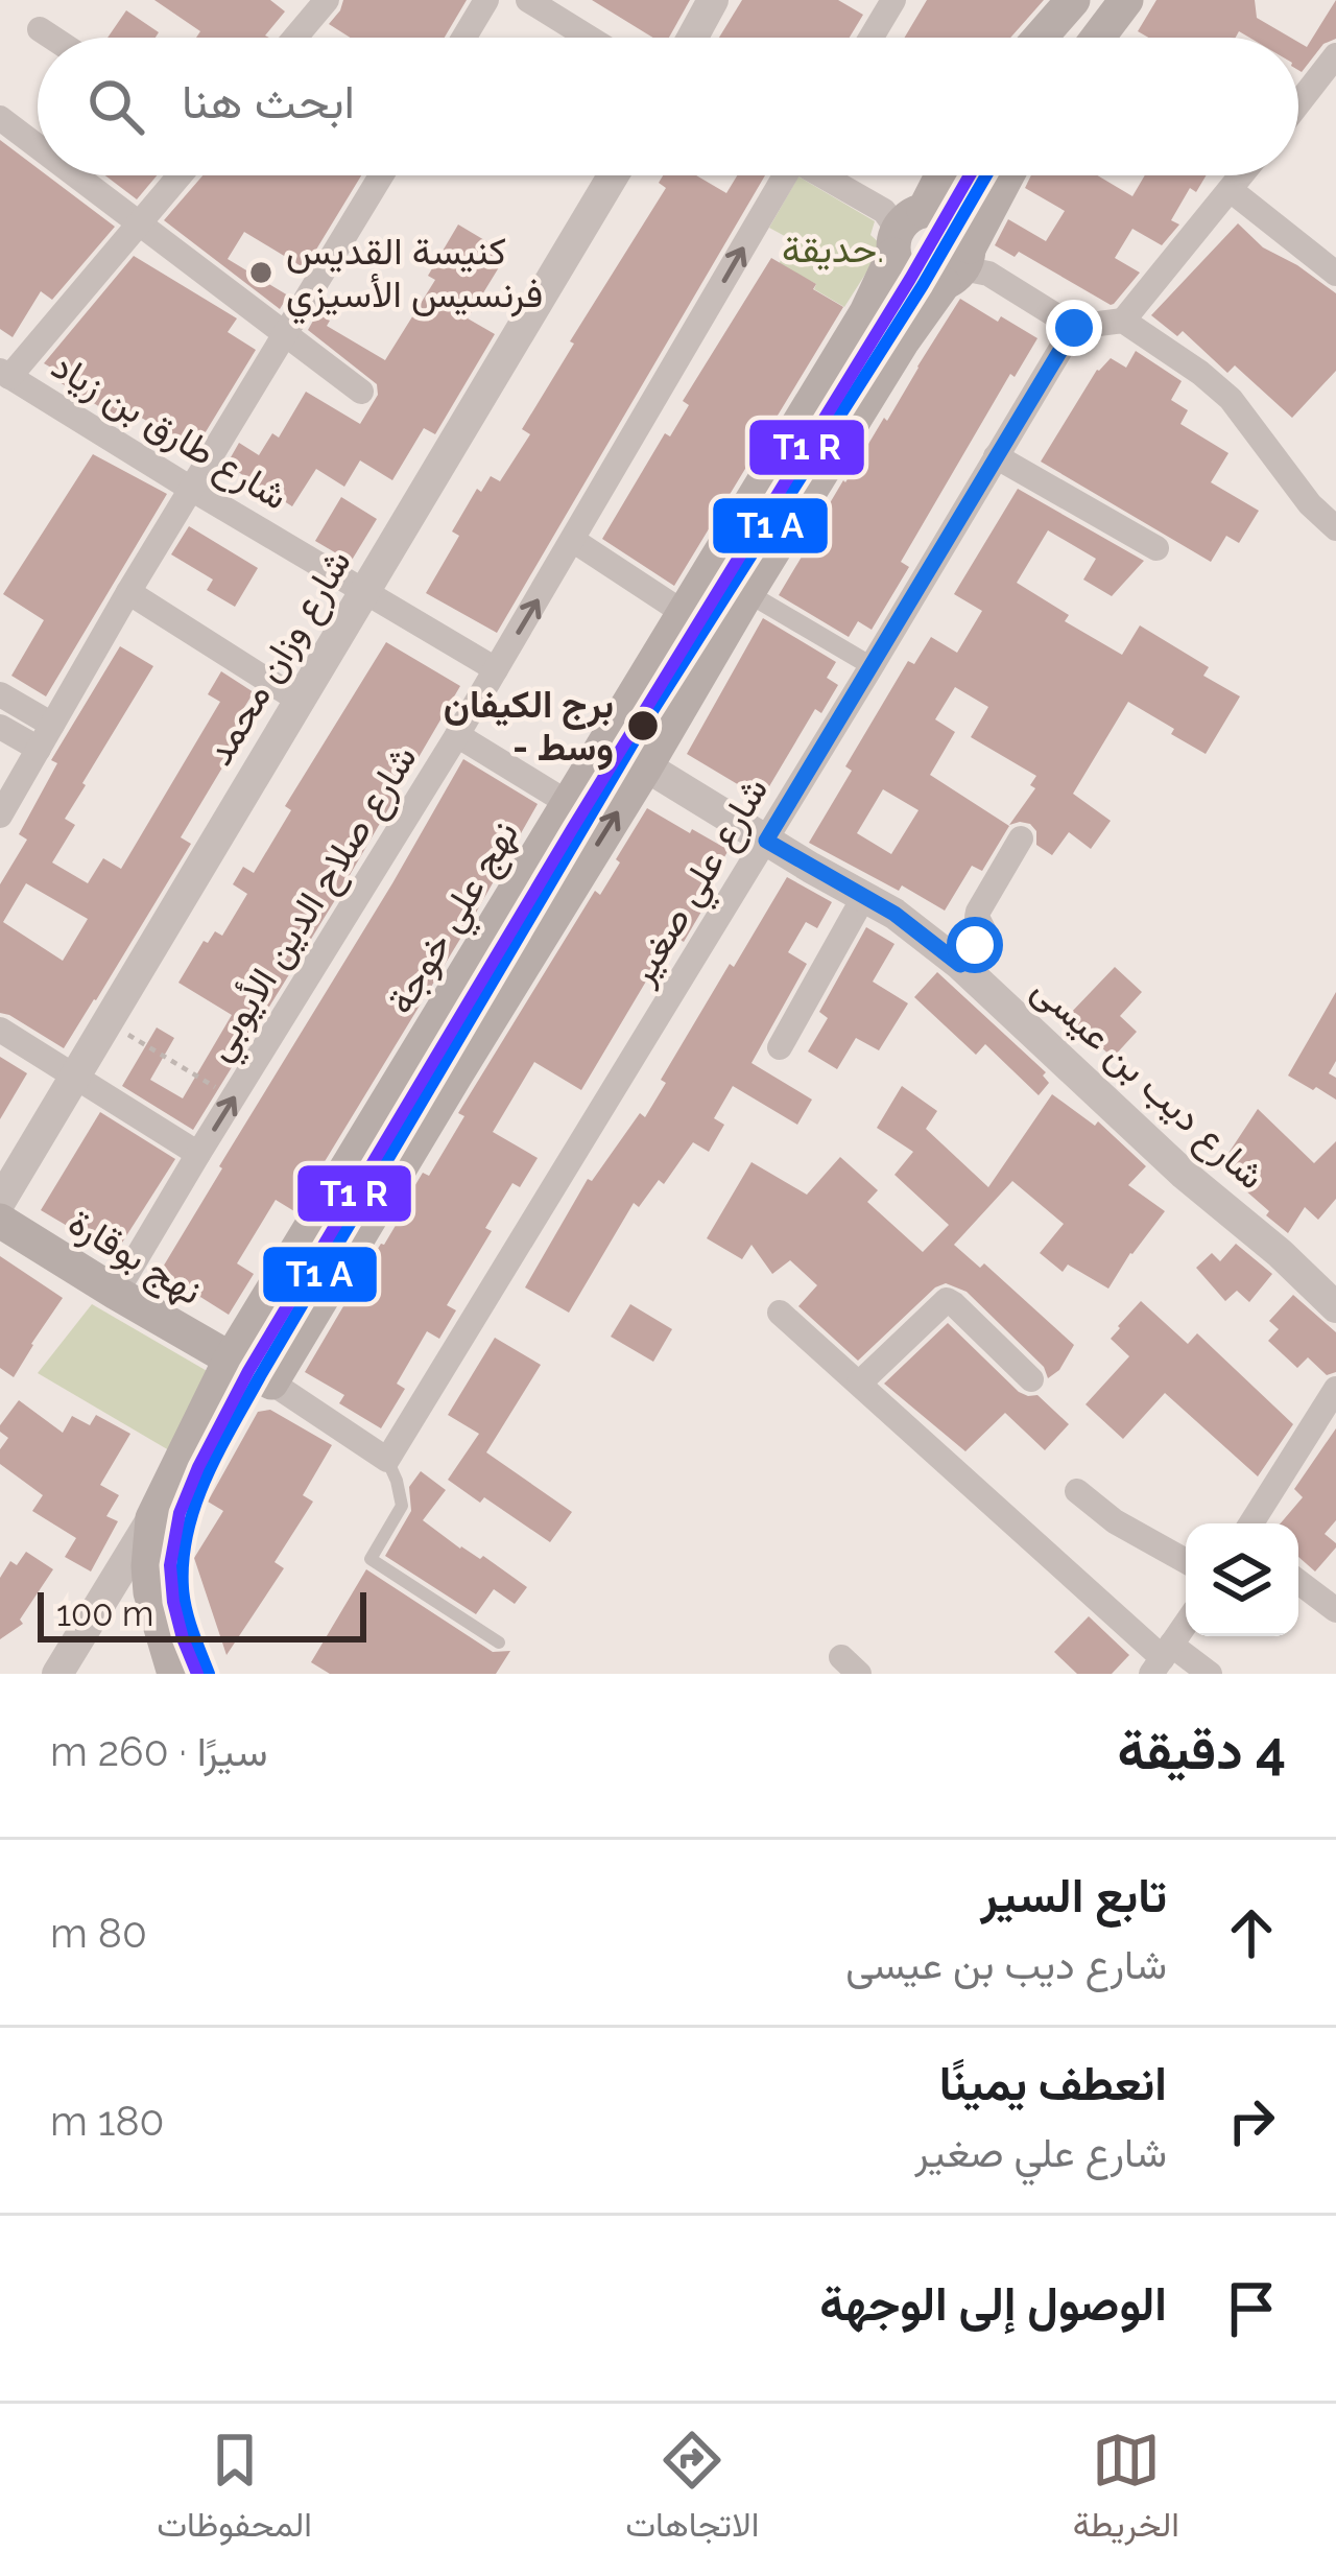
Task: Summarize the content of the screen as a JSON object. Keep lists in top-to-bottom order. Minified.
{"streets":{"main road":["نهج علي خوجة","نهج بوقارة"],"street":["شارع طارق بن زياد","شارع وزان محمد","شارع علي صغير","شارع صلاح الدين الأيوبي","شارع ديب بن عيسى"]},"crossings":[["شارع طارق بن زياد","شارع وزان محمد"],["شارع طارق بن زياد","شارع صلاح الدين الأيوبي"],["شارع علي صغير","شارع ديب بن عيسى"],["شارع صلاح الدين الأيوبي","نهج بوقارة"],["نهج علي خوجة","نهج بوقارة"]],"one_way":["شارع صلاح الدين الأيوبي"],"parks":["حديقة."],"places":["كنيسة القديس فرنسيس الأسيزي","برج الكيفان - وسط"],"scale_bar":"100 m","page":{"search":"ابحث هنا","scale":"100 m","heading":["4 دقيقة","سيرًا · 260 m"],"list":[["تابع السير","شارع ديب بن عيسى","80 m"],["انعطف يمينًا","شارع علي صغير","180 m"],"الوصول إلى الوجهة"],"nav":["الخريطة","الاتجاهات","المحفوظات"]}}
